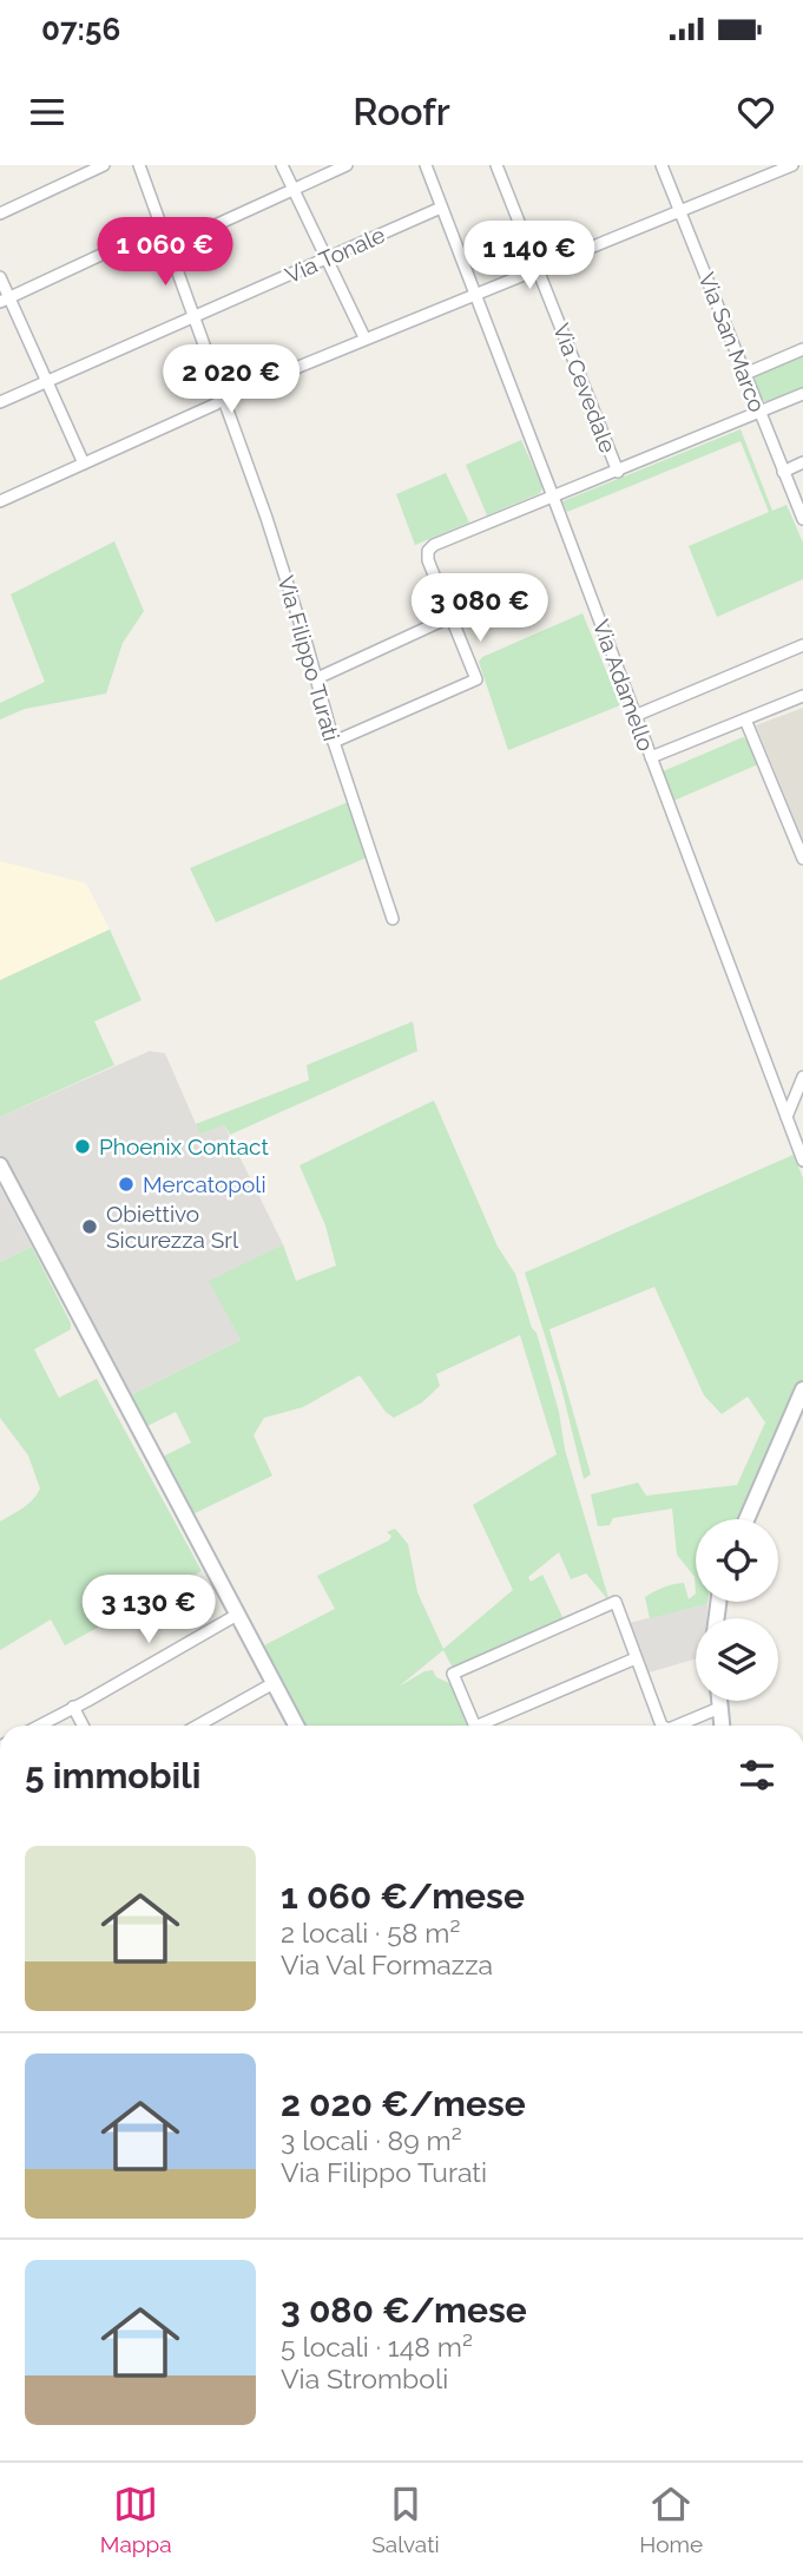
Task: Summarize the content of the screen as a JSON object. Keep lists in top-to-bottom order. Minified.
{"streets":{"street":["Via Tonale","Via San Marco","Via Cevedale","Via Filippo Turati","Via Adamello"]},"crossings":[["Via Tonale","Via Filippo Turati"],["Via Tonale","Via Adamello"]],"places":["Phoenix Contact","Mercatopoli","Obiettivo Sicurezza Srl"],"page":{"status":"07:56","header":"Roofr","price":["1 060 €","1 140 €","2 020 €","3 080 €","3 130 €"],"heading":"5 immobili","list":[{"name":"1 060 €/mese","note":"2 locali · 58 m² · Via Val Formazza"},{"name":"2 020 €/mese","note":"3 locali · 89 m² · Via Filippo Turati"},{"name":"3 080 €/mese","note":"5 locali · 148 m² · Via Stromboli"}],"tabs":["Mappa","Salvati","Home"]}}
